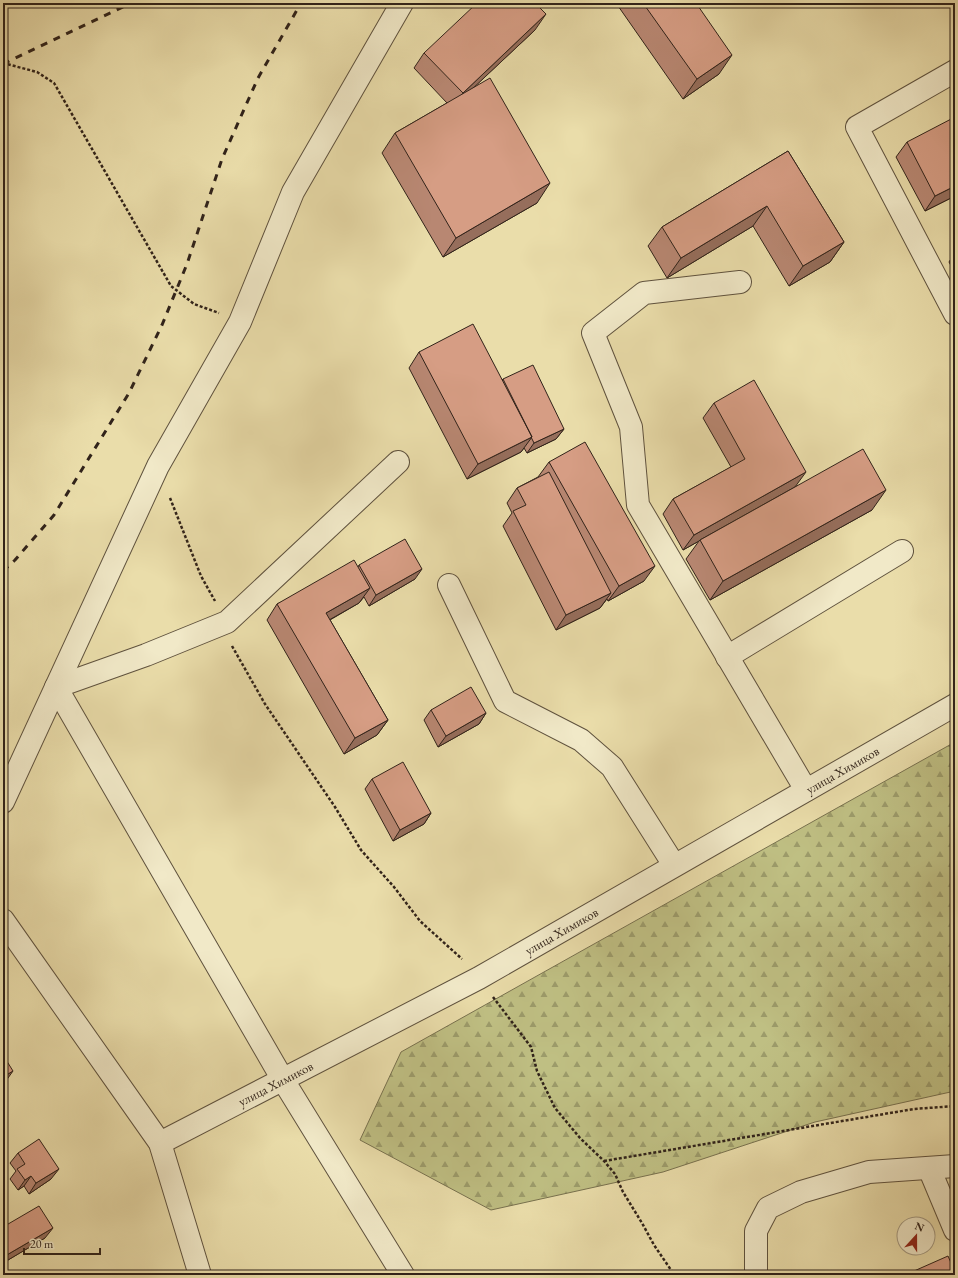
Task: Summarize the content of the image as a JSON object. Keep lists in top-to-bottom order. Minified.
{"streets":{"street":["улица Химиков"]},"scale_bar":"20 m","north":"top"}
